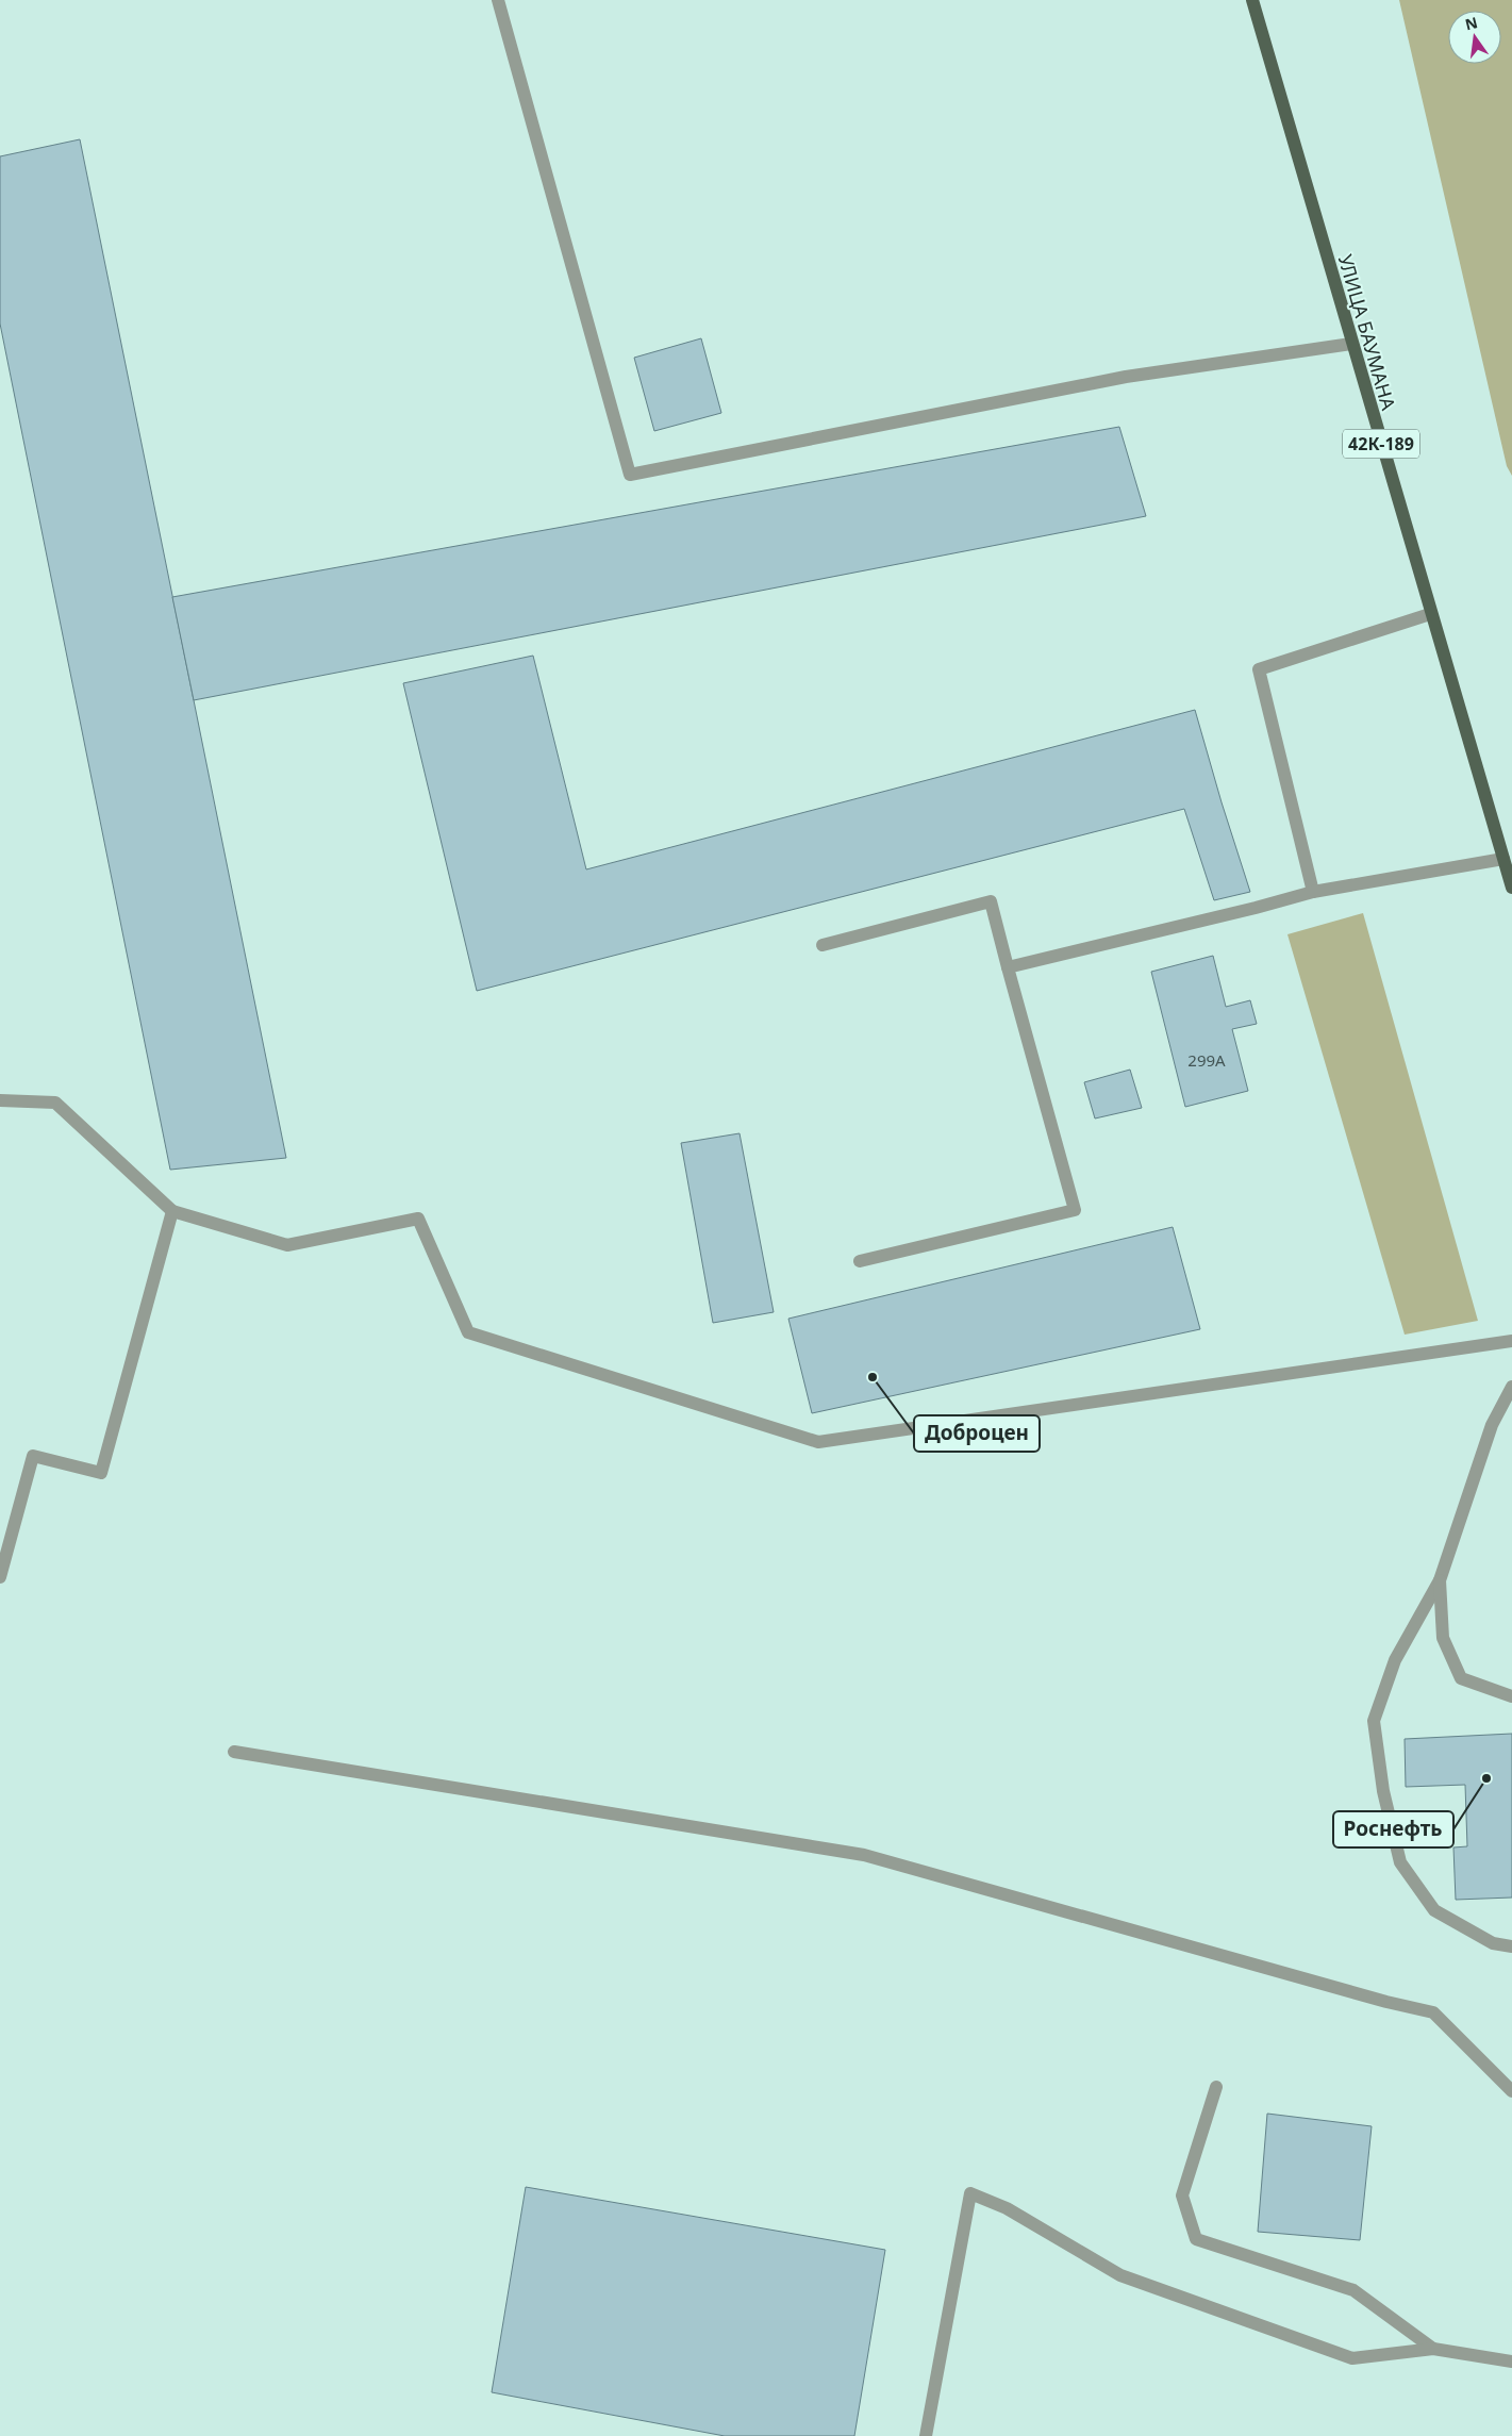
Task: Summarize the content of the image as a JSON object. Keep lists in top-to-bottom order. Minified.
{"streets":{"main road":["УЛИЦА БАУМАНА","42К-189"]},"places":["Доброцен","Роснефть"],"house_numbers":["299А"],"north":"top"}
